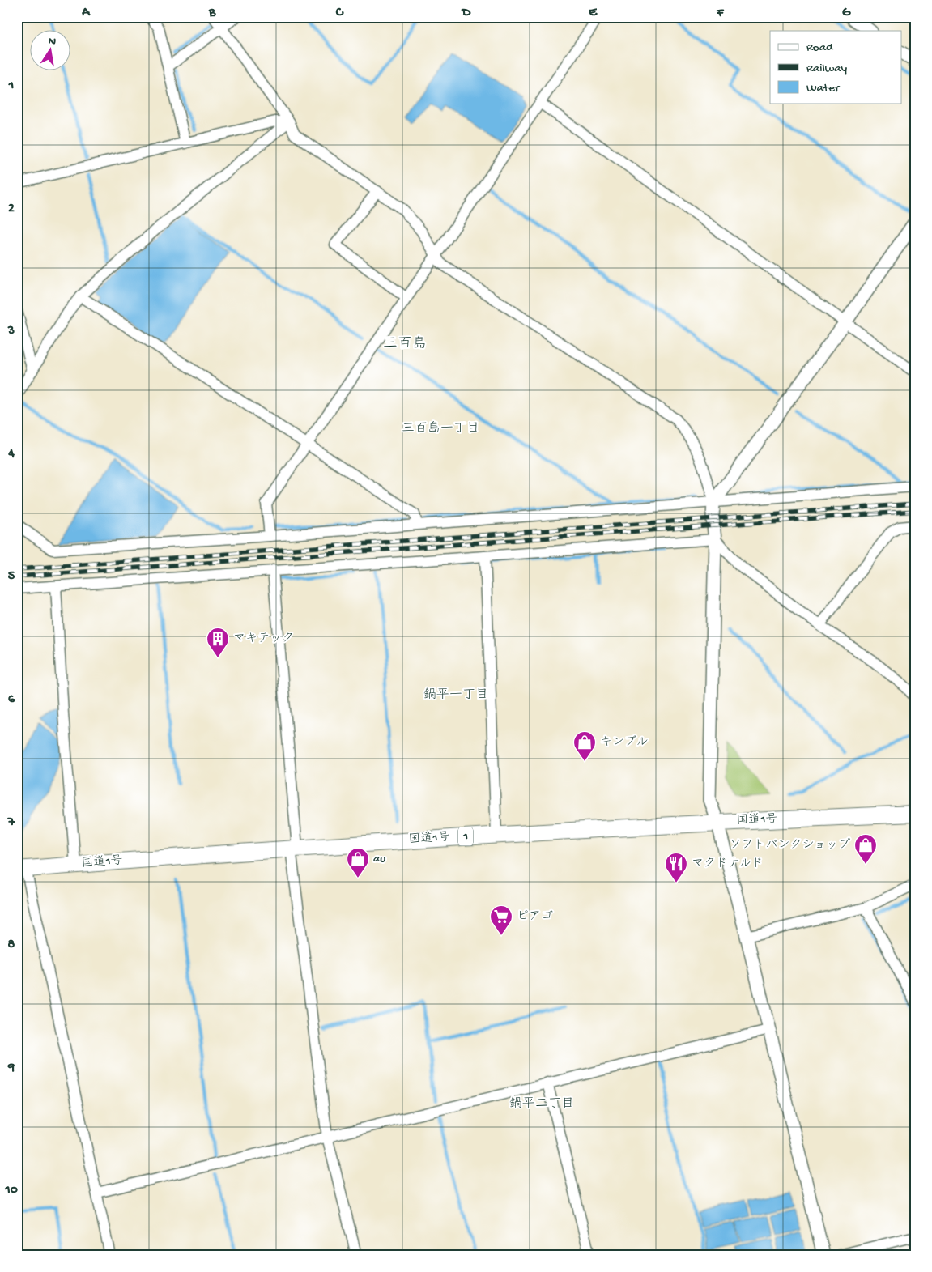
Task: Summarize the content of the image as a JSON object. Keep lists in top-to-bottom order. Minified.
{"streets":{"highway":["国道1号","1"]},"districts":["三百島","三百島一丁目","鍋平一丁目","鍋平二丁目"],"places":{"building":["マキテック"],"shop":["キンブル","ソフトバンクショップ","au"],"restaurant":["マクドナルド"],"supermarket":["ピアゴ"]},"legend":["Road","Railway","Water"],"north":"top","grid":{"columns":["A","B","C","D","E","F","G"],"rows":["1","2","3","4","5","6","7","8","9","10"]}}
